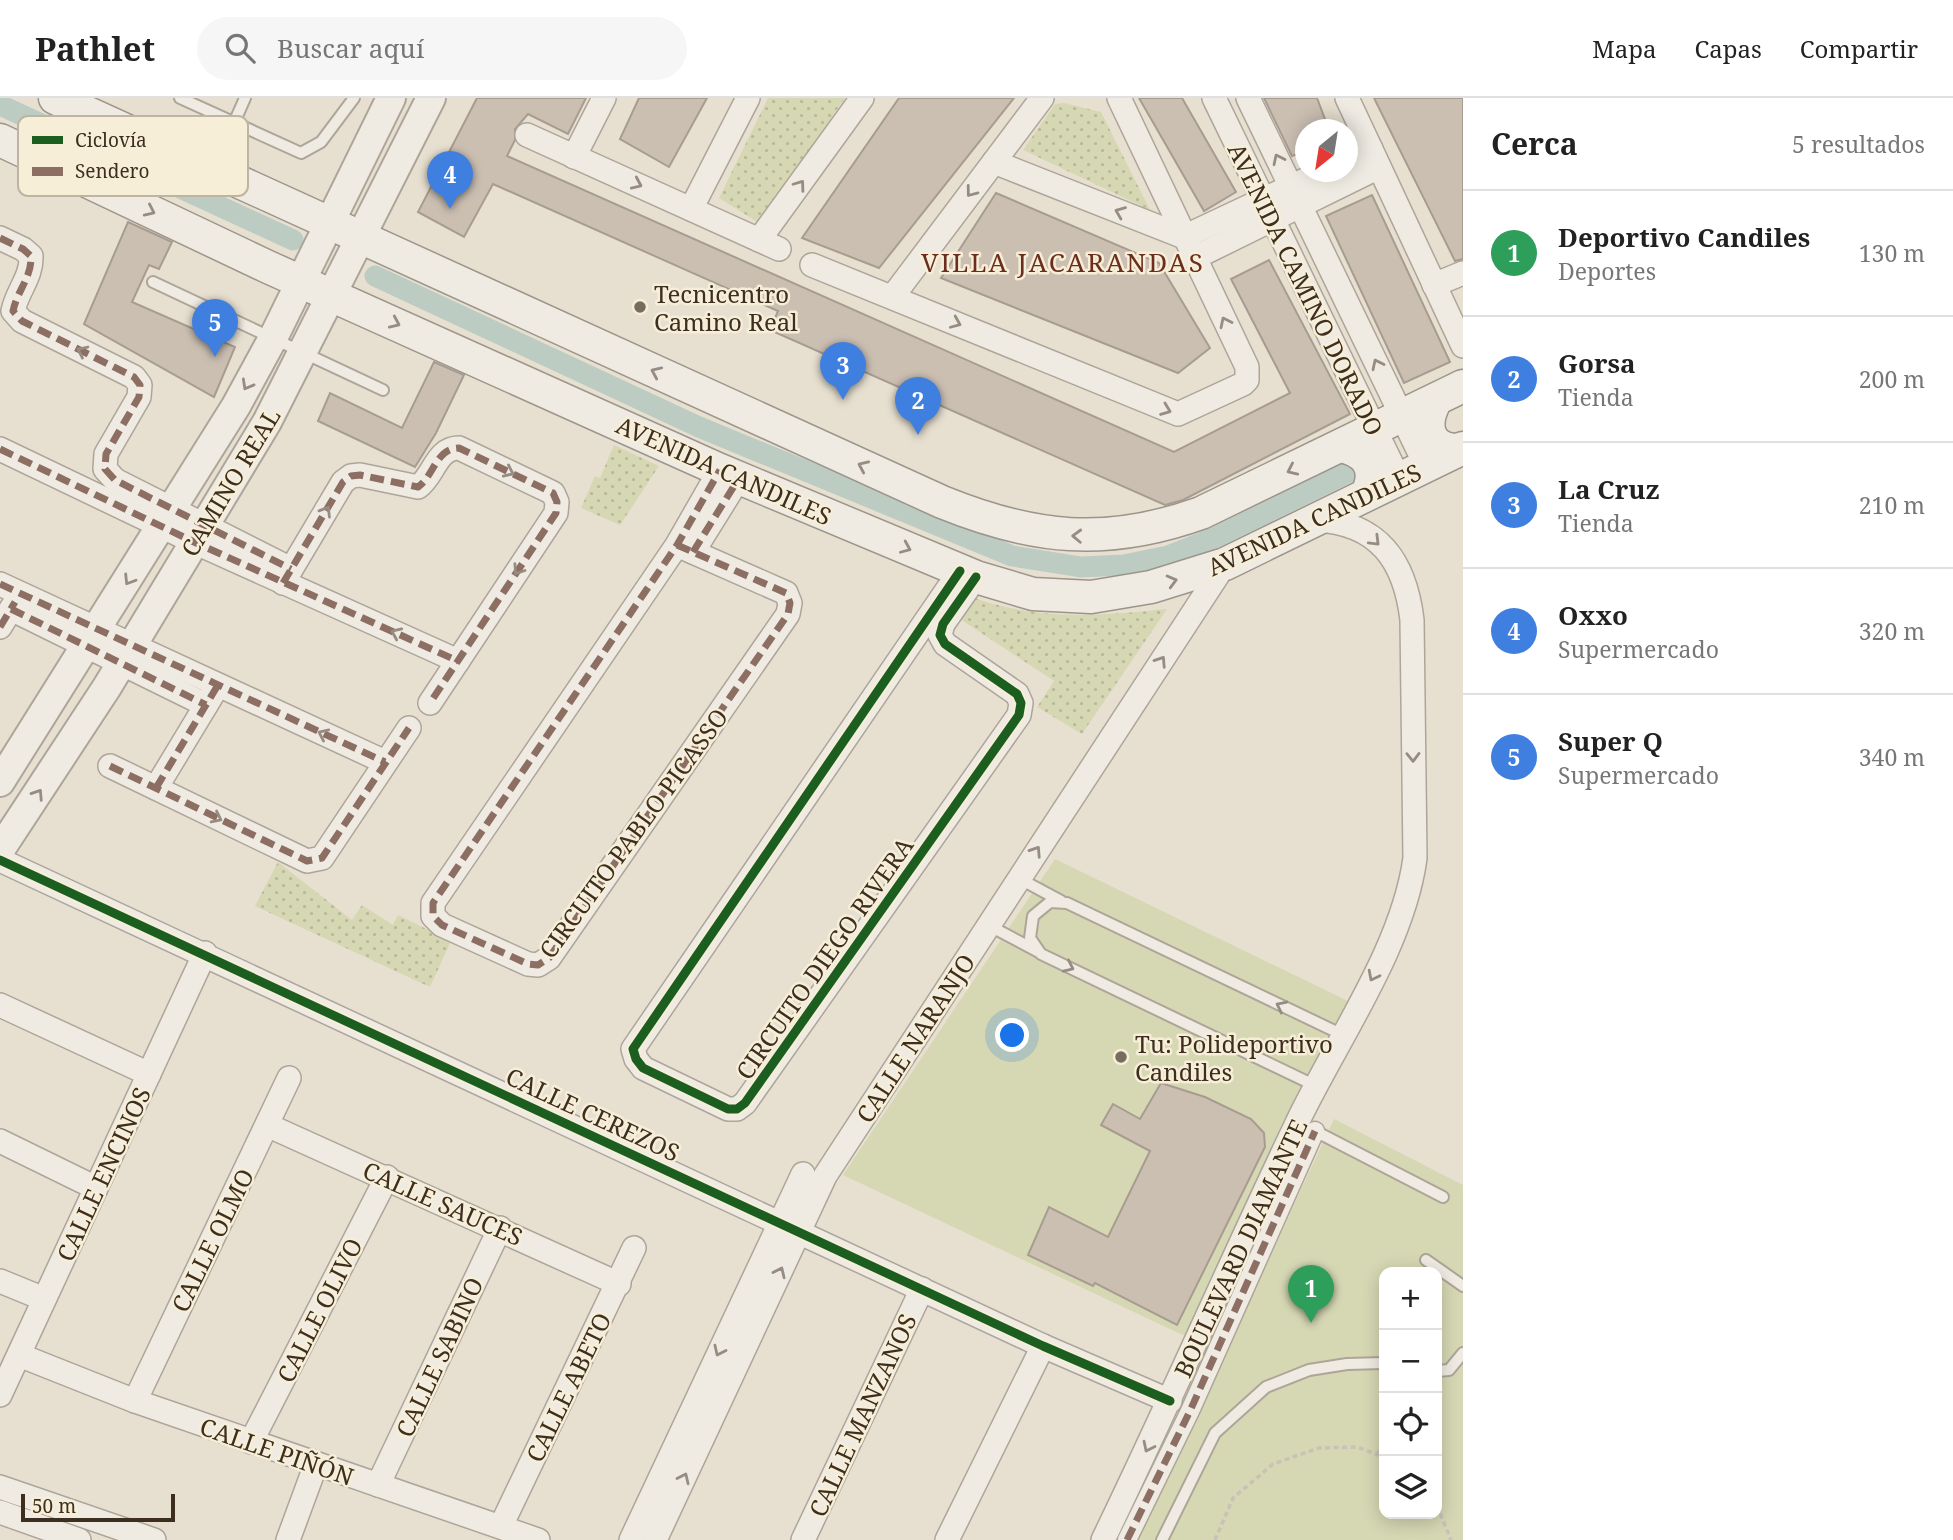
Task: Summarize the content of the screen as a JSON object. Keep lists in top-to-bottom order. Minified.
{"streets":{"main road":["AVENIDA CANDILES"],"street":["AVENIDA CAMINO DORADO","CAMINO REAL","CIRCUITO PABLO PICASSO","CIRCUITO DIEGO RIVERA","CALLE NARANJO","CALLE CEREZOS","CALLE ENCINOS","CALLE SAUCES","CALLE OLMO","BOULEVARD DIAMANTE","CALLE OLIVO","CALLE SABINO","CALLE ABETO","CALLE MANZANOS","CALLE PIÑÓN"]},"crossings":[["AVENIDA CAMINO DORADO","AVENIDA CANDILES"],["AVENIDA CANDILES","CAMINO REAL"],["AVENIDA CANDILES","CIRCUITO PABLO PICASSO"],["AVENIDA CANDILES","CIRCUITO DIEGO RIVERA"],["AVENIDA CANDILES","CALLE NARANJO"],["AVENIDA CANDILES","BOULEVARD DIAMANTE"],["CALLE NARANJO","CALLE CEREZOS"],["CALLE CEREZOS","CALLE ENCINOS"],["CALLE CEREZOS","BOULEVARD DIAMANTE"],["CALLE CEREZOS","CALLE MANZANOS"],["CALLE ENCINOS","CALLE PIÑÓN"],["CALLE SAUCES","CALLE OLMO"],["CALLE SAUCES","CALLE OLIVO"],["CALLE SAUCES","CALLE SABINO"],["CALLE SAUCES","CALLE ABETO"],["CALLE OLMO","CALLE PIÑÓN"],["CALLE OLIVO","CALLE PIÑÓN"],["CALLE SABINO","CALLE PIÑÓN"],["CALLE ABETO","CALLE PIÑÓN"]],"districts":["VILLA JACARANDAS"],"places":["Tecnicentro Camino Real","Tu: Polideportivo Candiles"],"legend":["Ciclovía","Sendero"],"scale_bar":"50 m","north":"bottom left","page":{"header":"Pathlet","search":"Buscar aquí","nav":["Mapa","Capas","Compartir"],"heading":["Cerca","5 resultados"],"pins":["4","5","3","2","1"],"list":[{"mark":"1","name":"Deportivo Candiles","note":"Deportes","value":"130 m"},{"mark":"2","name":"Gorsa","note":"Tienda","value":"200 m"},{"mark":"3","name":"La Cruz","note":"Tienda","value":"210 m"},{"mark":"4","name":"Oxxo","note":"Supermercado","value":"320 m"},{"mark":"5","name":"Super Q","note":"Supermercado","value":"340 m"}],"map_buttons":["+","−"],"scale":"50 m"}}
